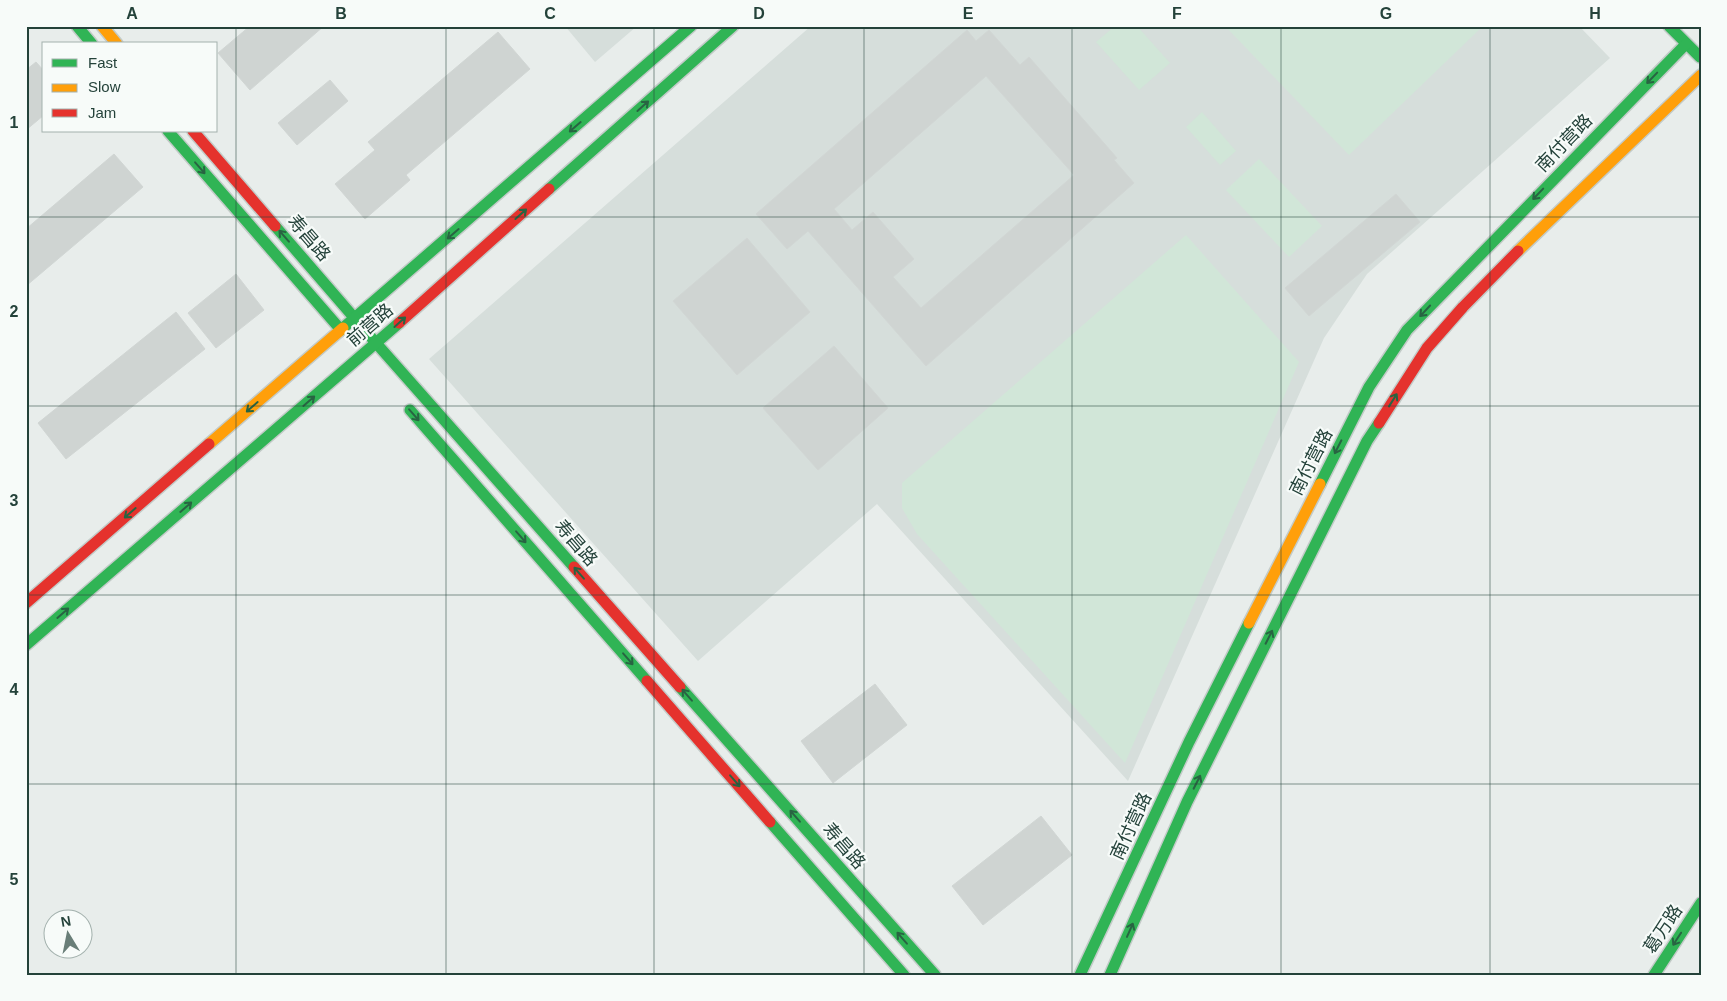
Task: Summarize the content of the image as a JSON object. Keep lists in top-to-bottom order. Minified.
{"streets":{"street":["南付营路","寿昌路","前营路","葛万路"]},"crossings":[["寿昌路","前营路"]],"one_way":["葛万路"],"legend":["Fast","Slow","Jam"],"north":"top","grid":{"columns":["A","B","C","D","E","F","G","H"],"rows":["1","2","3","4","5"]}}
